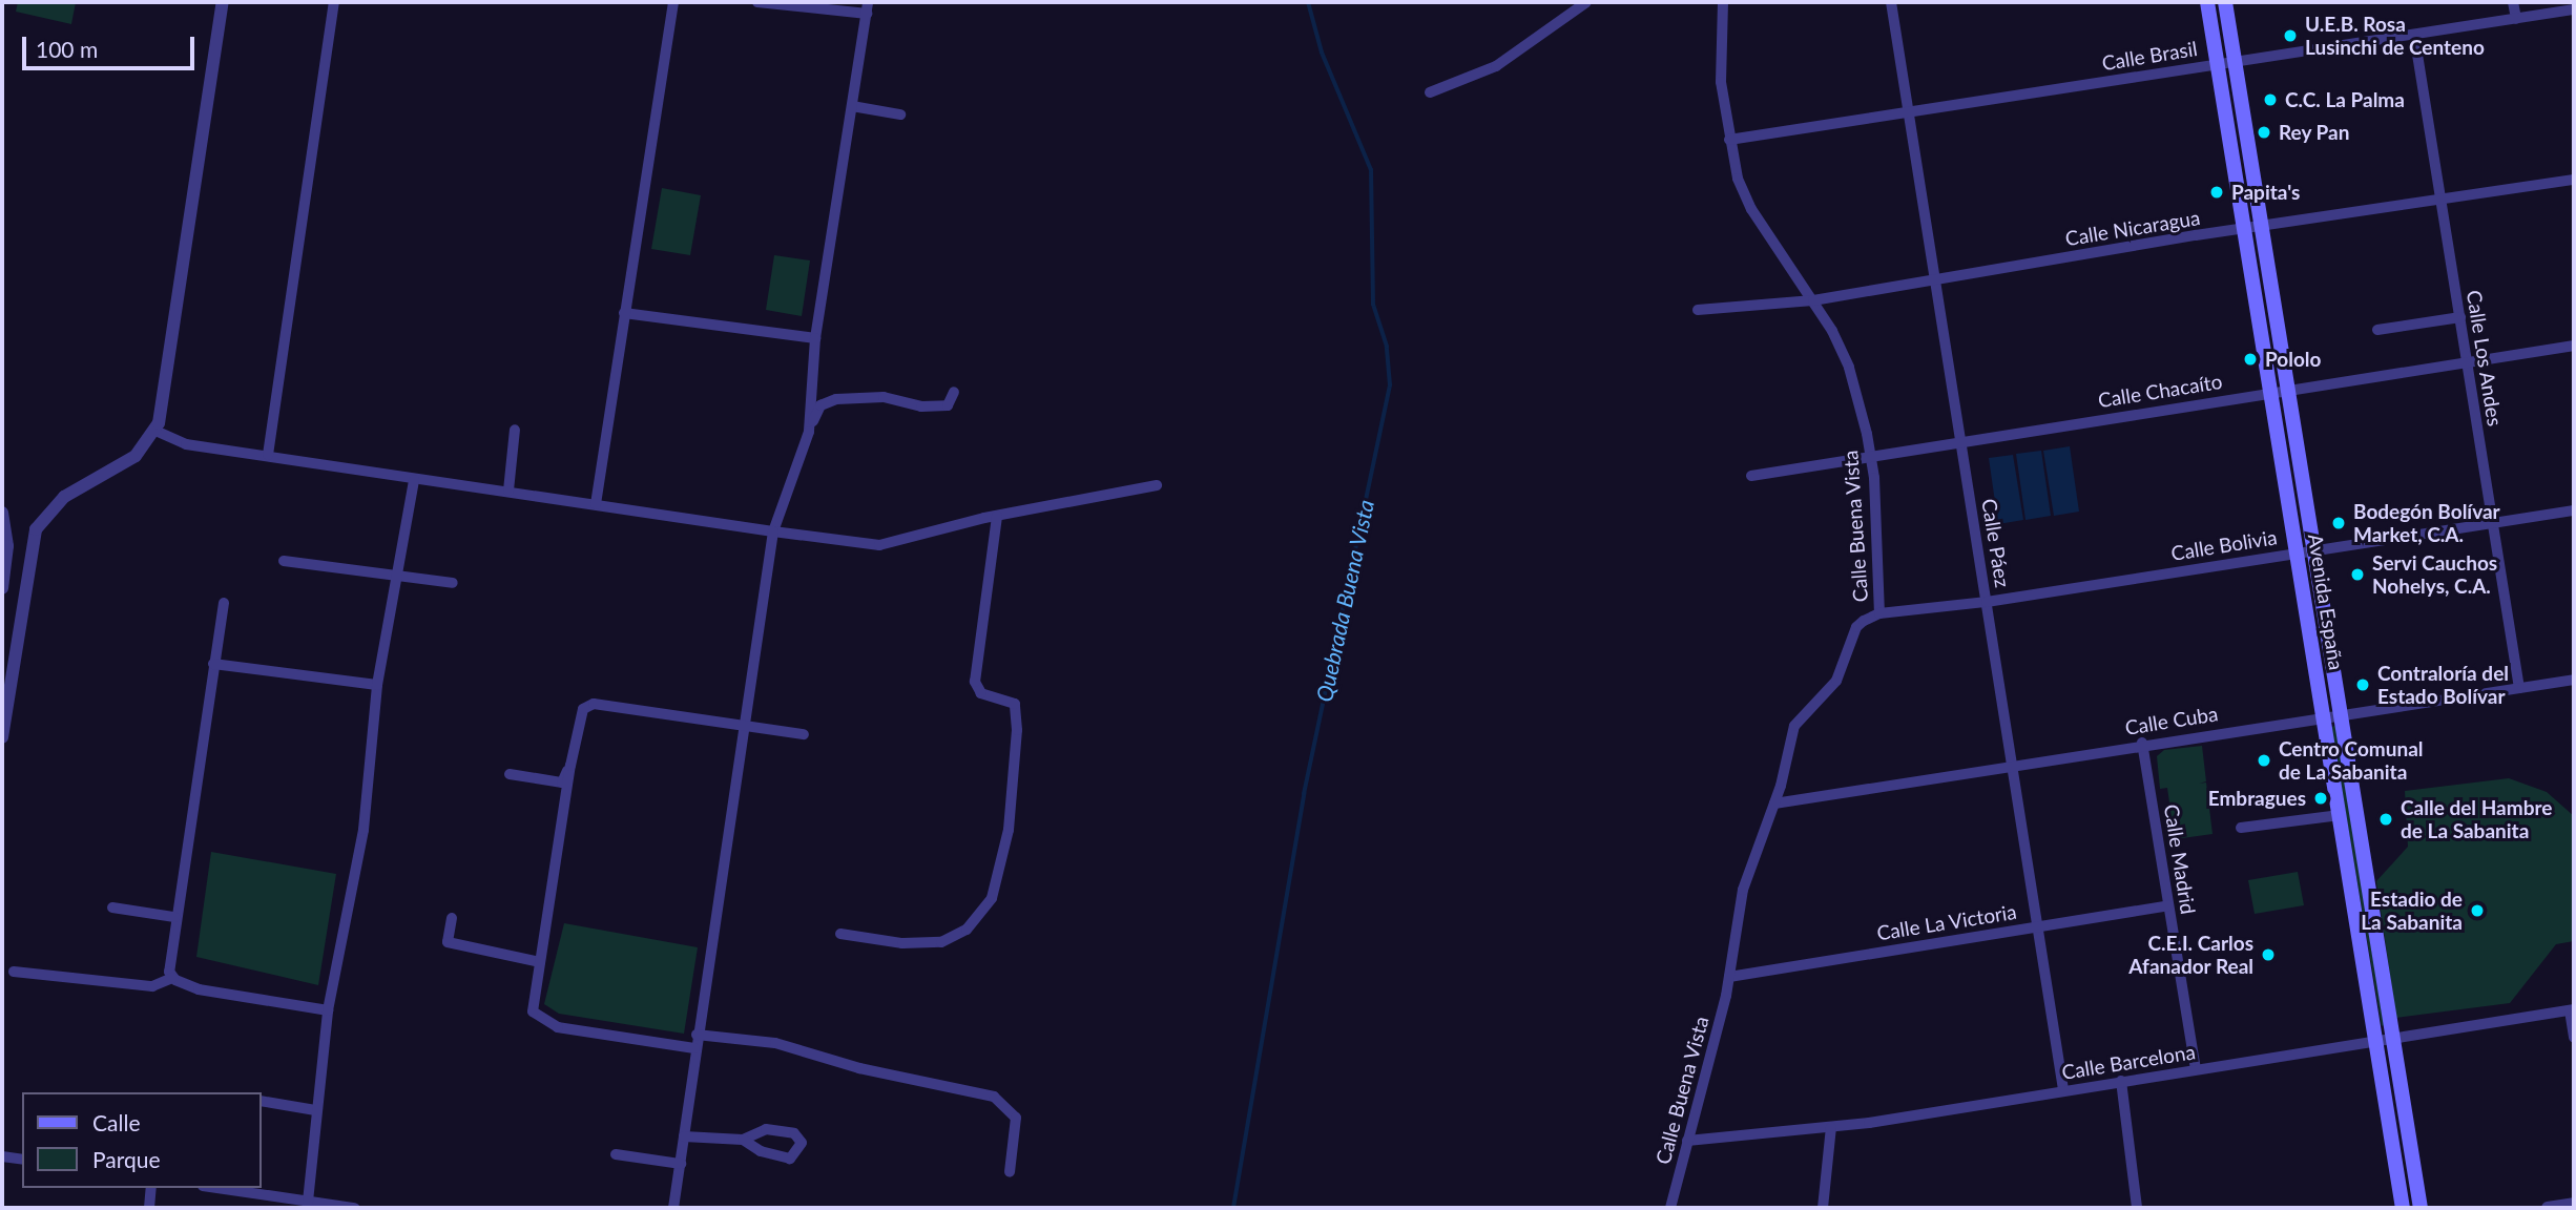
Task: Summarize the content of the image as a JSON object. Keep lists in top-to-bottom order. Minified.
{"streets":{"main road":["Avenida España"],"street":["Calle Brasil","Calle Nicaragua","Calle Los Andes","Calle Chacaíto","Calle Buena Vista","Calle Páez","Calle Bolivia","Calle Cuba","Calle Madrid","Calle La Victoria","Calle Barcelona"]},"crossings":[["Calle Brasil","Calle Los Andes"],["Calle Brasil","Calle Buena Vista"],["Calle Brasil","Calle Páez"],["Calle Brasil","Avenida España"],["Calle Nicaragua","Calle Los Andes"],["Calle Nicaragua","Calle Buena Vista"],["Calle Nicaragua","Calle Páez"],["Calle Nicaragua","Avenida España"],["Calle Los Andes","Calle Chacaíto"],["Calle Los Andes","Calle Bolivia"],["Calle Los Andes","Calle Cuba"],["Calle Chacaíto","Calle Buena Vista"],["Calle Chacaíto","Calle Páez"],["Calle Chacaíto","Avenida España"],["Calle Buena Vista","Calle Bolivia"],["Calle Buena Vista","Calle Cuba"],["Calle Buena Vista","Calle La Victoria"],["Calle Buena Vista","Calle Barcelona"],["Calle Páez","Calle Bolivia"],["Calle Páez","Calle Cuba"],["Calle Páez","Calle La Victoria"],["Calle Páez","Calle Barcelona"],["Calle Bolivia","Avenida España"],["Avenida España","Calle Cuba"],["Avenida España","Calle Barcelona"],["Calle Cuba","Calle Madrid"],["Calle Madrid","Calle La Victoria"],["Calle Madrid","Calle Barcelona"]],"water":["Quebrada Buena Vista"],"places":["U.E.B. Rosa Lusinchi de Centeno","C.C. La Palma","Rey Pan","Papita's","Pololo","Bodegón Bolívar Market, C.A.","Servi Cauchos Nohelys, C.A.","Contraloría del Estado Bolívar","Centro Comunal de La Sabanita","Embragues","Calle del Hambre de La Sabanita","Estadio de La Sabanita","C.E.I. Carlos Afanador Real"],"legend":["Calle","Parque"],"scale_bar":"100 m"}
